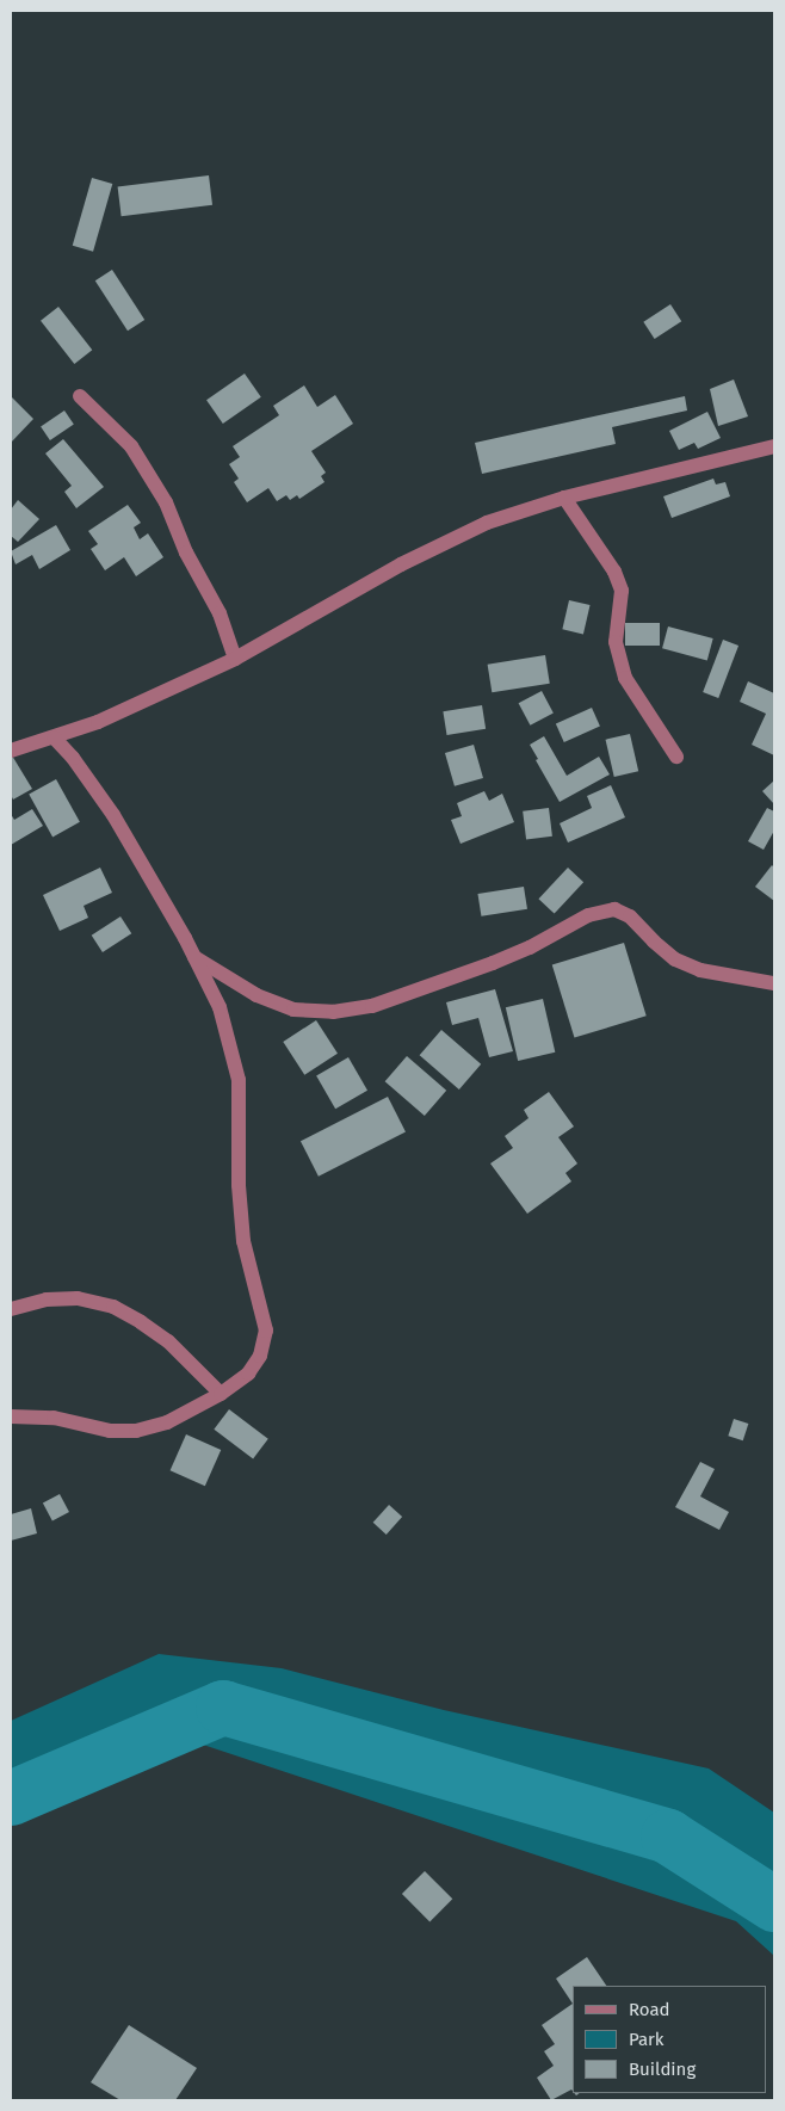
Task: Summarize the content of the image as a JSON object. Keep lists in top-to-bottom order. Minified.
{"legend":["Road","Park","Building"]}
